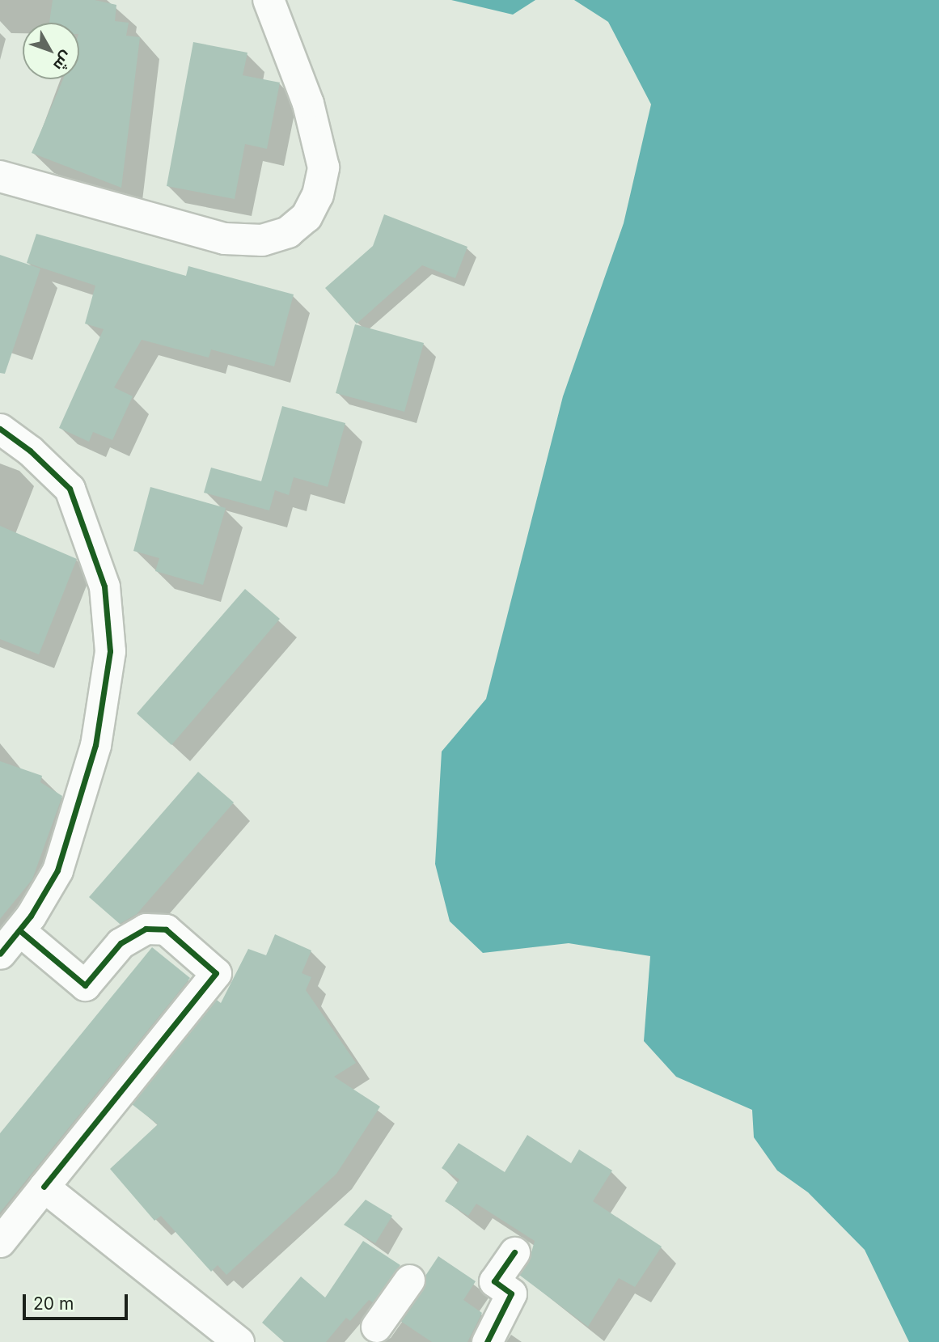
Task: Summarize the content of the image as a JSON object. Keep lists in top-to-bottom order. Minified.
{"scale_bar":"20 m","north":"bottom right"}
